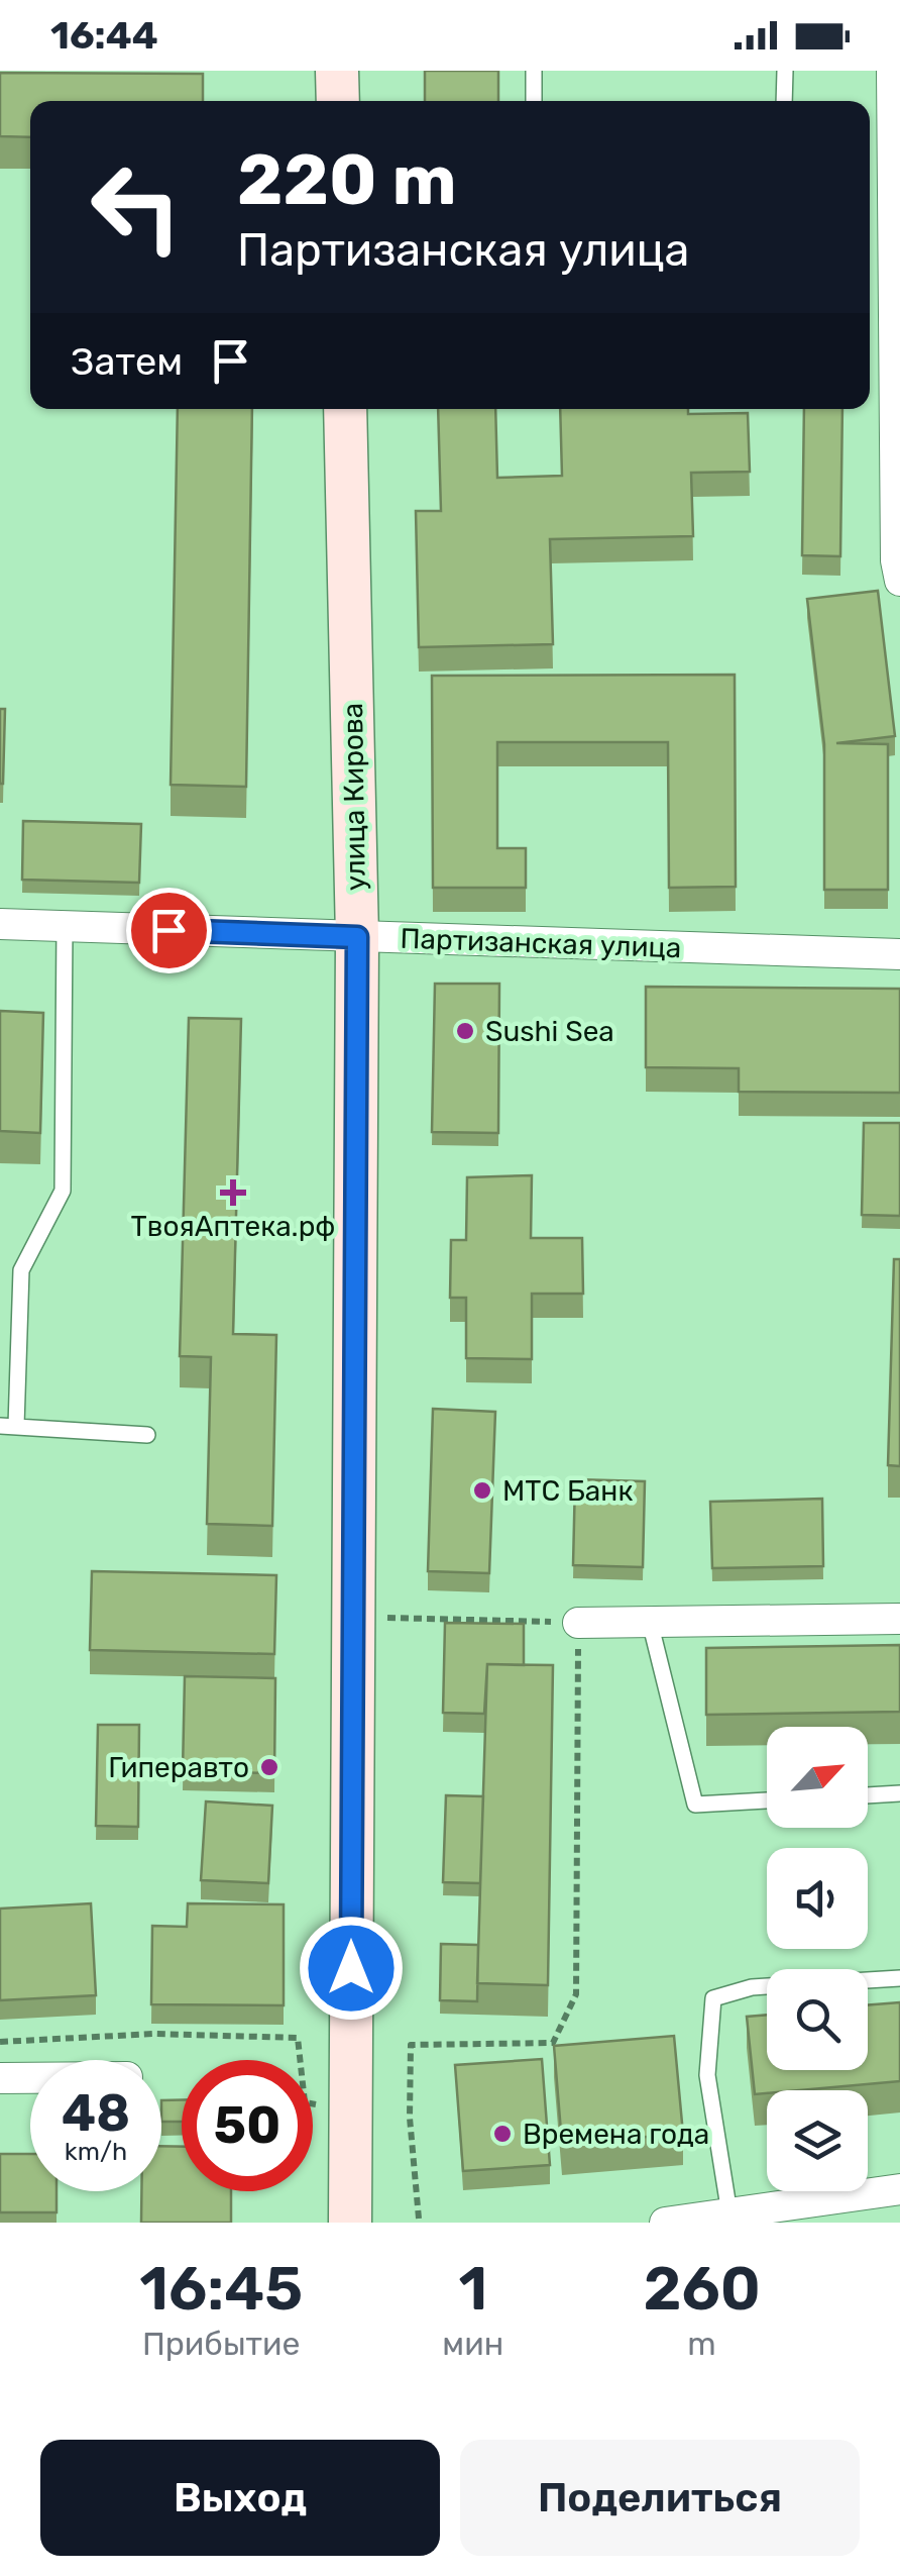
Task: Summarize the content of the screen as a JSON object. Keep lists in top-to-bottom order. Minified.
{"streets":{"main road":["улица Кирова"],"street":["Партизанская улица"]},"crossings":[["улица Кирова","Партизанская улица"]],"places":{"other":["Sushi Sea","МТС Банк","Гиперавто","Времена года"],"health":["ТвояАптека.рф"]},"north":"top right","page":{"status":"16:44","turn":["220 m","Партизанская улица"],"then":"Затем","speed":"48 km/h","limit":"50","eta":["16:45","Прибытие","1","мин","260","m"],"buttons":["Выход","Поделиться"]}}
